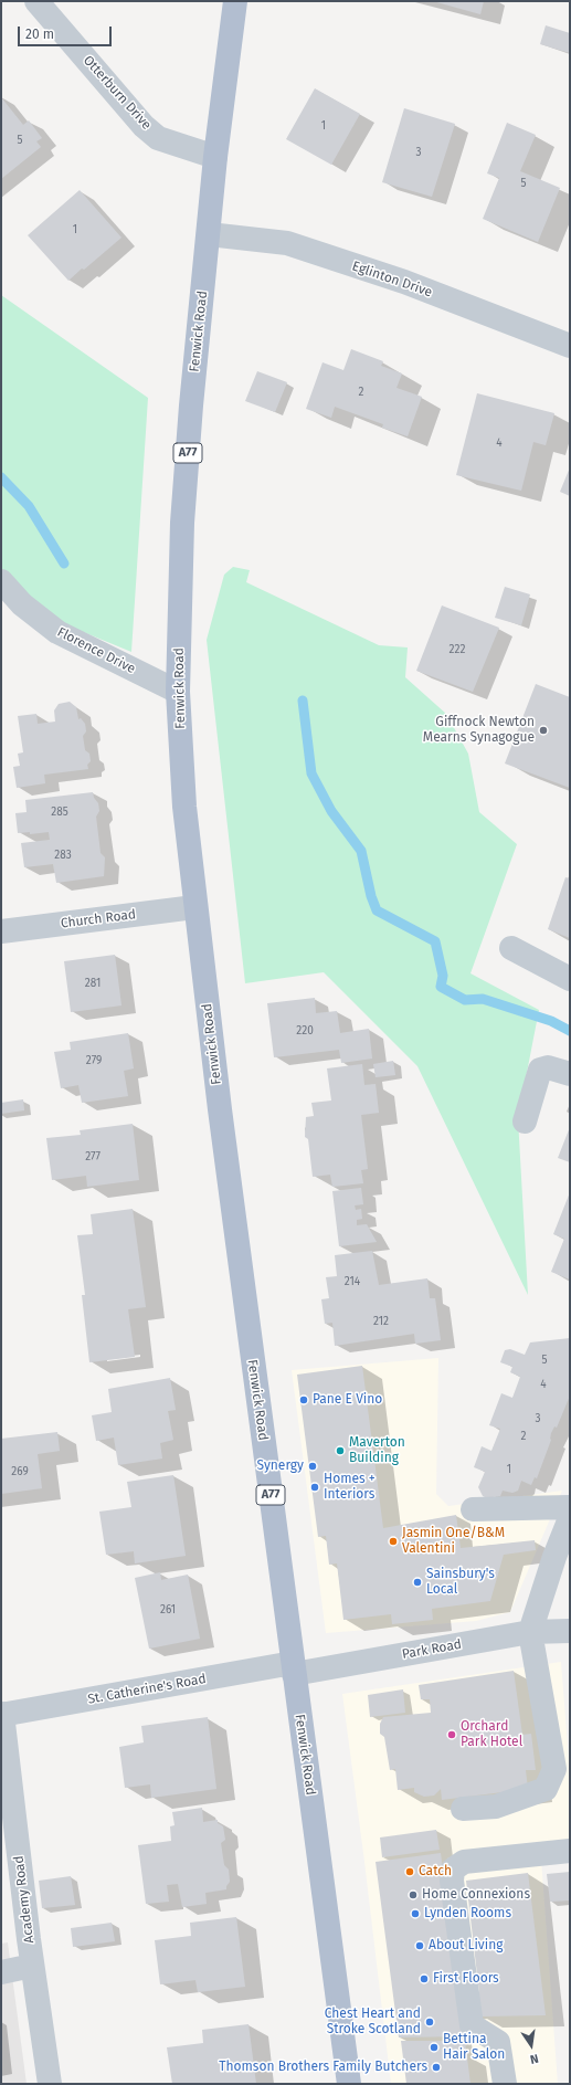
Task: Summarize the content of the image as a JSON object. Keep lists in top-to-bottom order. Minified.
{"streets":{"main road":["Fenwick Road","A77"],"street":["Otterburn Drive","Eglinton Drive","Florence Drive","Church Road","Park Road","St. Catherine's Road","Academy Road"]},"crossings":[["Otterburn Drive","Fenwick Road"],["Eglinton Drive","Fenwick Road"],["Fenwick Road","Florence Drive"],["Fenwick Road","Church Road"],["Fenwick Road","Park Road"],["Fenwick Road","St. Catherine's Road"],["Park Road","St. Catherine's Road"],["St. Catherine's Road","Academy Road"]],"places":["Giffnock Newton Mearns Synagogue","Pane E Vino","Maverton Building","Synergy","Homes + Interiors","Jasmin One/B&M Valentini","Sainsbury's Local","Orchard Park Hotel","Catch","Home Connexions","Lynden Rooms","About Living","First Floors","Chest Heart and Stroke Scotland","Bettina Hair Salon","Thomson Brothers Family Butchers"],"house_numbers":["1","5","3","5","1","2","4","222","285","283","281","220","279","277","214","212","5","4","3","2","1","269","261"],"scale_bar":"20 m","north":"bottom"}
